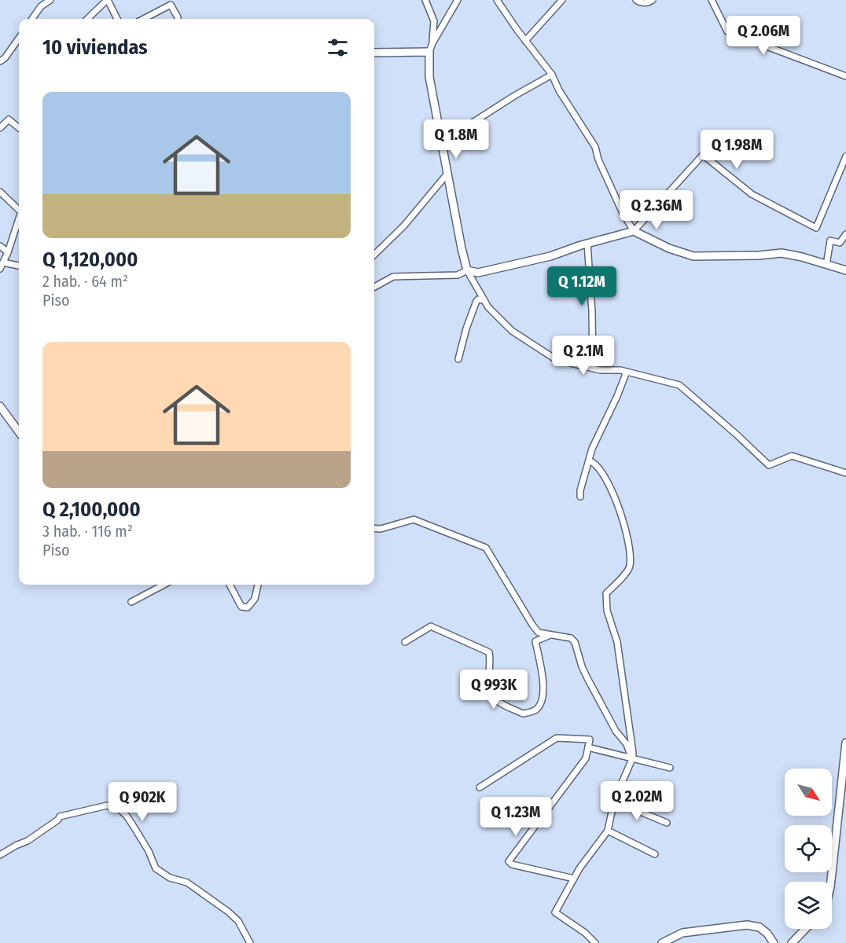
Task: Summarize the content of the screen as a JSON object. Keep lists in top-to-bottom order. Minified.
{"north":"bottom right","page":{"price":["Q 2.06M","Q 1.8M","Q 1.98M","Q 2.36M","Q 1.12M","Q 2.1M","Q 993K","Q 2.02M","Q 902K","Q 1.23M"],"heading":"10 viviendas","list":[{"name":"Q 1,120,000","note":"2 hab. · 64 m² · Piso"},{"name":"Q 2,100,000","note":"3 hab. · 116 m² · Piso"}]}}
